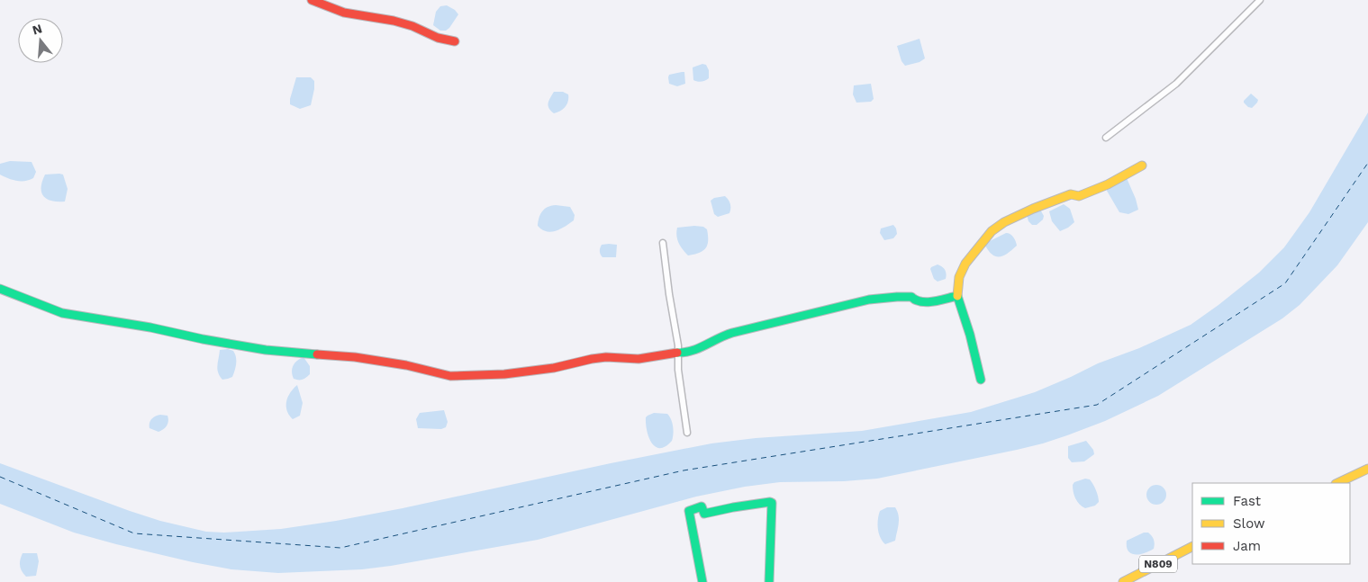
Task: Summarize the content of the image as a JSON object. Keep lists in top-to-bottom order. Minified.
{"streets":{"main road":["N809"]},"legend":["Fast","Slow","Jam"],"north":"top"}
